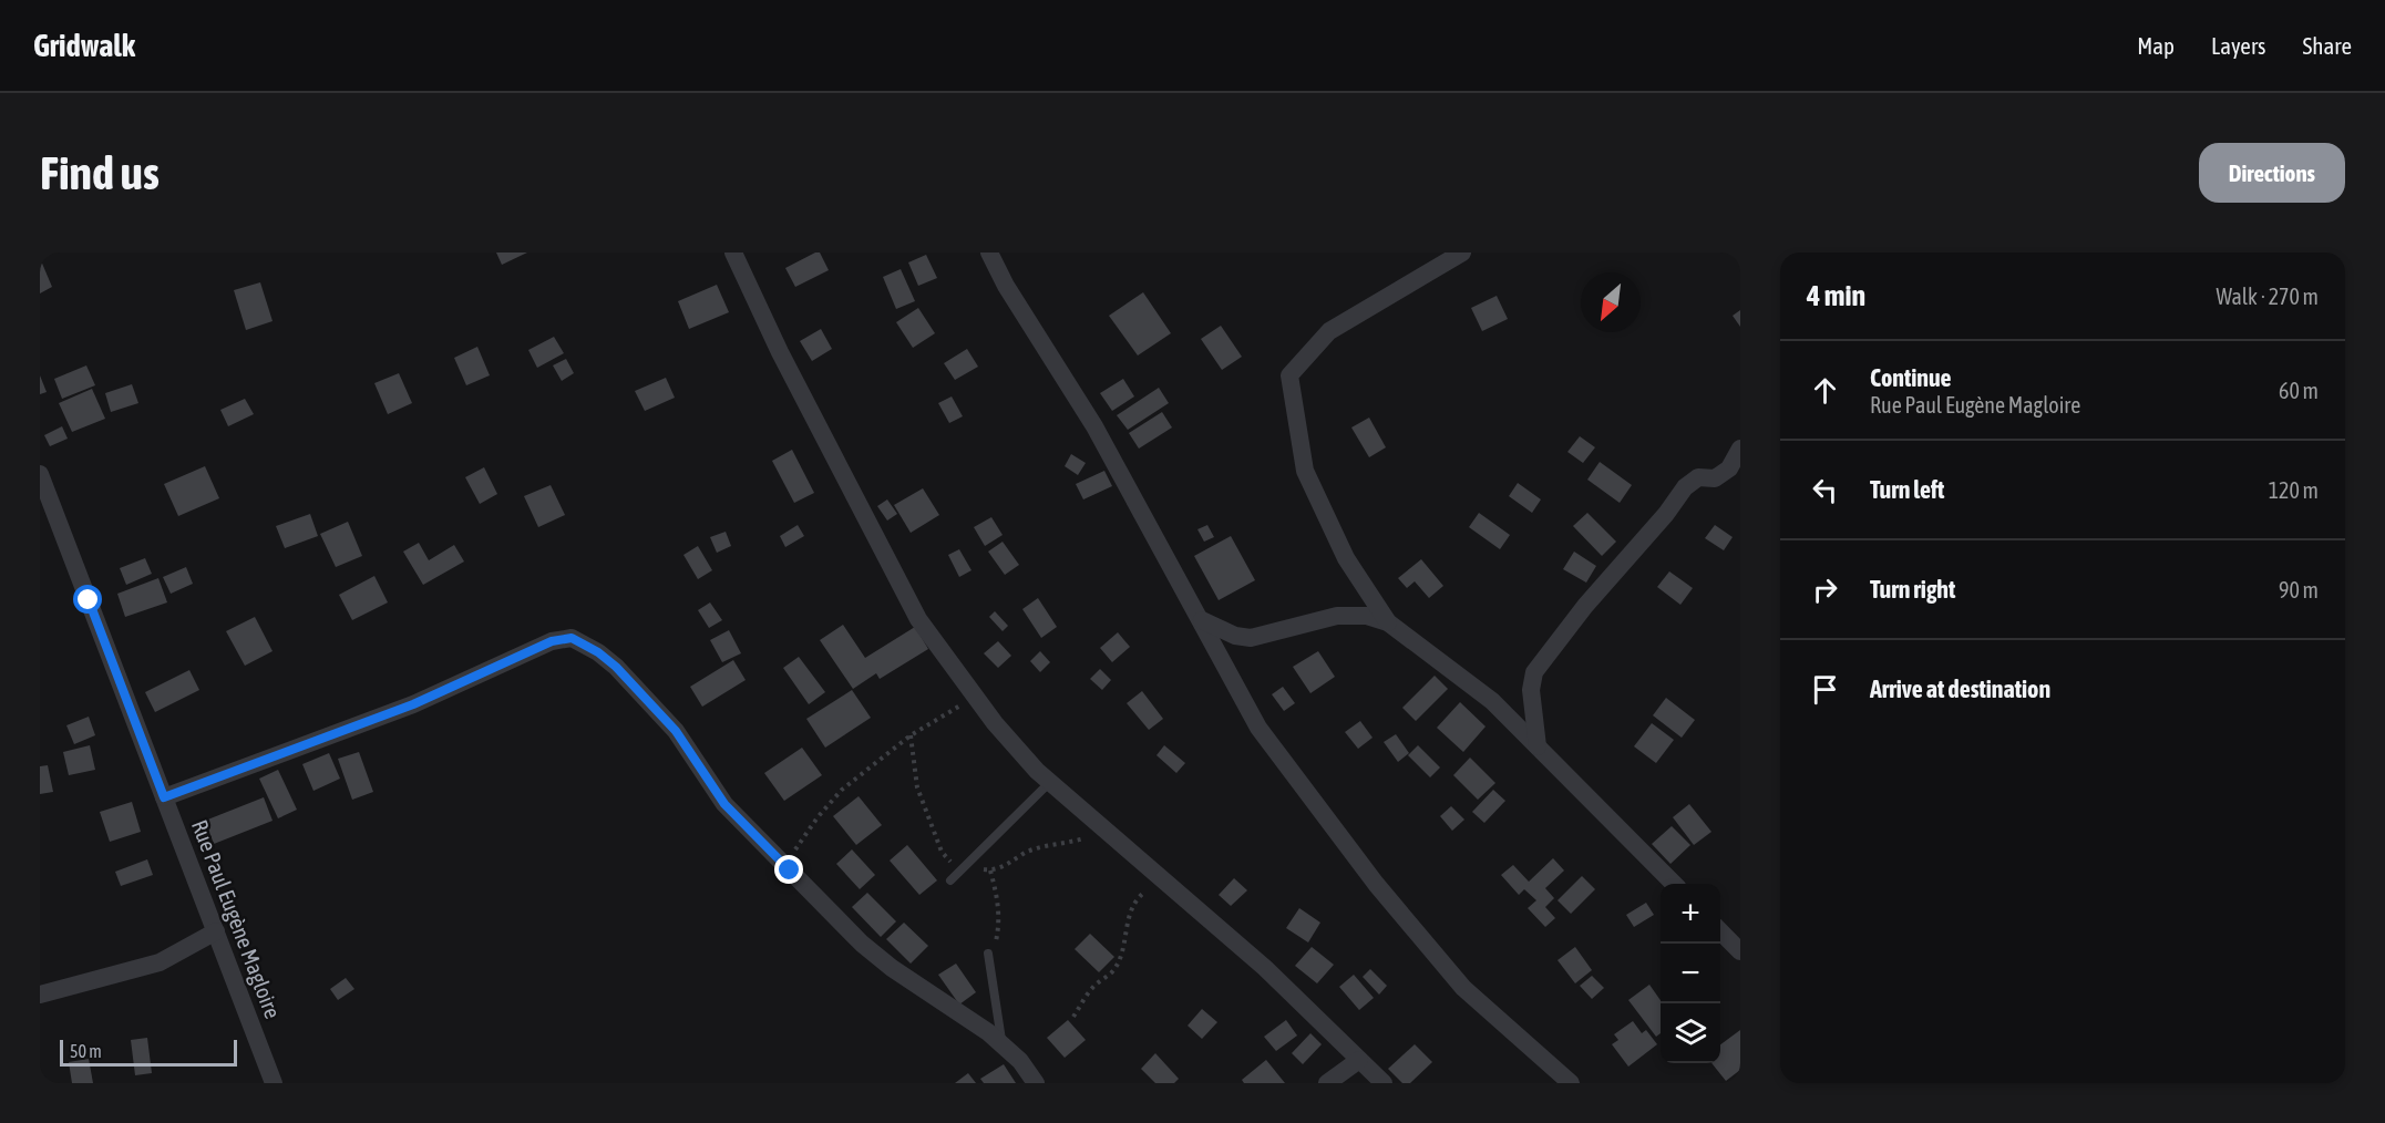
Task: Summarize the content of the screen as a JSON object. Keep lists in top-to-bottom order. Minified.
{"streets":{"street":["Rue Paul Eugène Magloire"]},"scale_bar":"50 m","north":"bottom left","page":{"header":"Gridwalk","nav":["Map","Layers","Share"],"buttons":"Directions","title":"Find us","heading":["4 min","Walk · 270 m"],"list":[["Continue","Rue Paul Eugène Magloire","60 m"],["Turn left","120 m"],["Turn right","90 m"],"Arrive at destination"],"map_buttons":["+","−"],"scale":"50 m"}}
